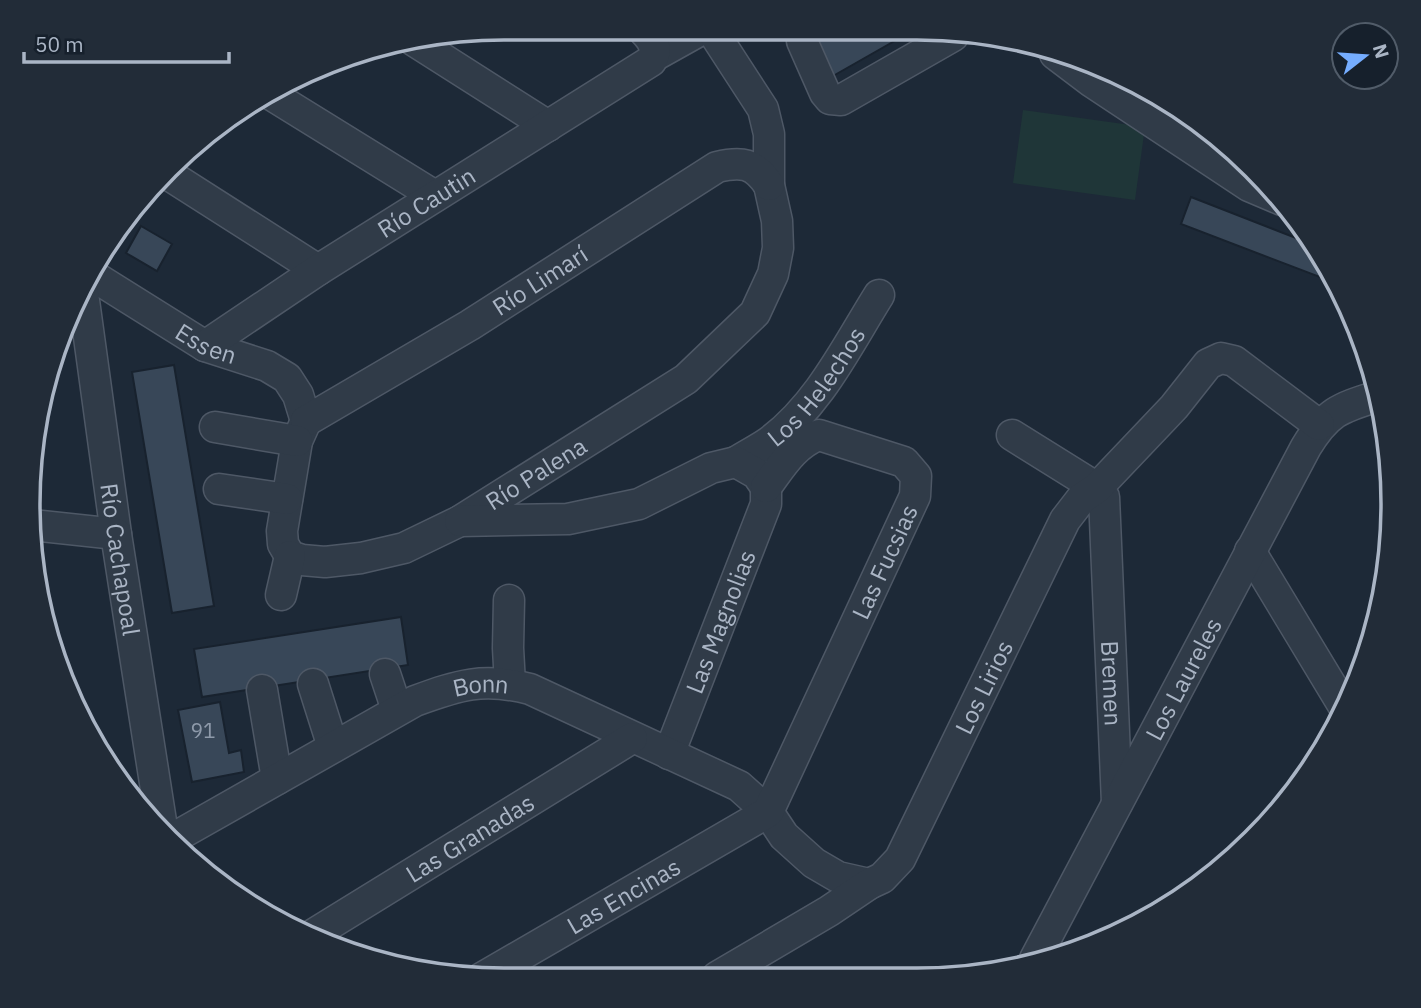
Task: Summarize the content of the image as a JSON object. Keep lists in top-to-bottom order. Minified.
{"streets":{"street":["Río Cautin","Río Limarí","Essen","Los Helechos","Río Palena","Río Cachapoal","Las Fucsias","Las Magnolias","Los Laureles","Bremen","Los Lirios","Bonn","Las Granadas","Las Encinas"]},"crossings":[["Río Cautin","Essen"],["Río Limarí","Essen"],["Río Limarí","Río Palena"],["Los Helechos","Río Palena"],["Las Fucsias","Las Magnolias"],["Las Fucsias","Bonn"],["Las Fucsias","Las Encinas"],["Las Magnolias","Bonn"],["Los Laureles","Bremen"],["Los Laureles","Los Lirios"],["Bremen","Los Lirios"],["Los Lirios","Bonn"],["Bonn","Las Granadas"],["Bonn","Las Encinas"]],"house_numbers":["91"],"scale_bar":"50 m","north":"right"}
